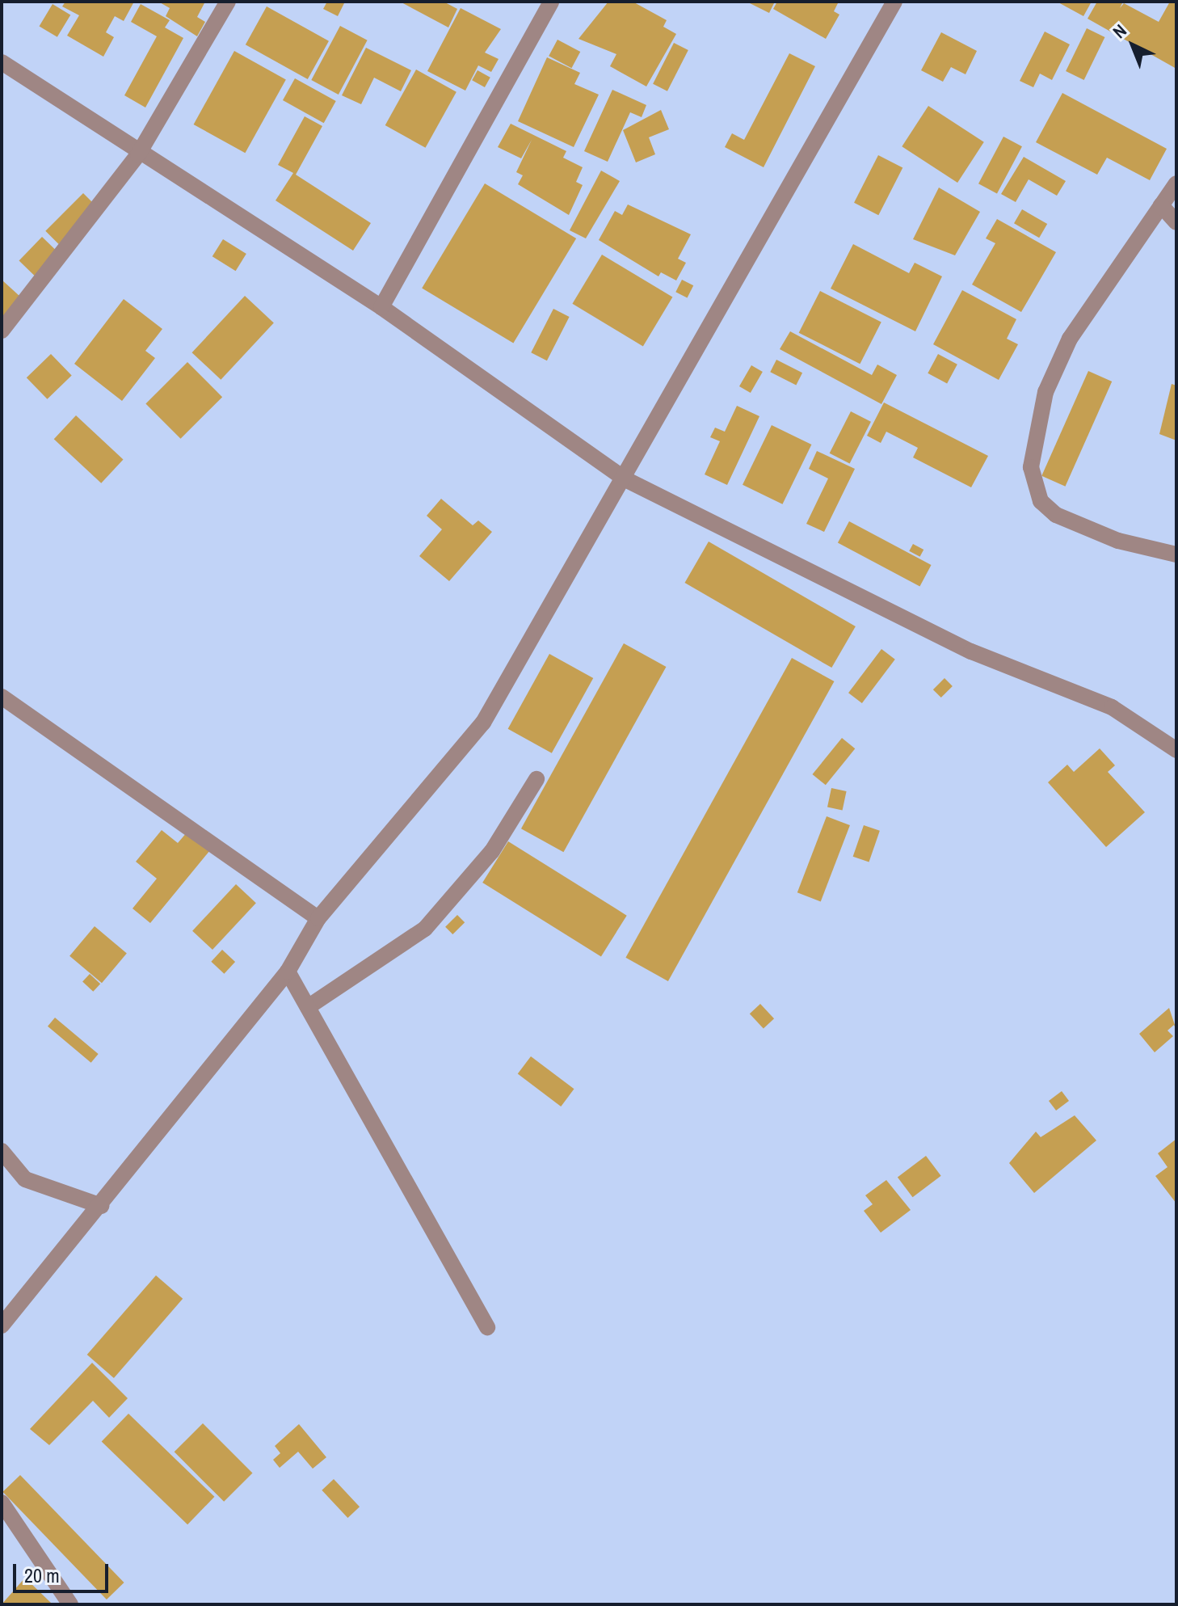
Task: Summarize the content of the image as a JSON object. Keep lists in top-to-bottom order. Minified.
{"scale_bar":"20 m","north":"top left"}
